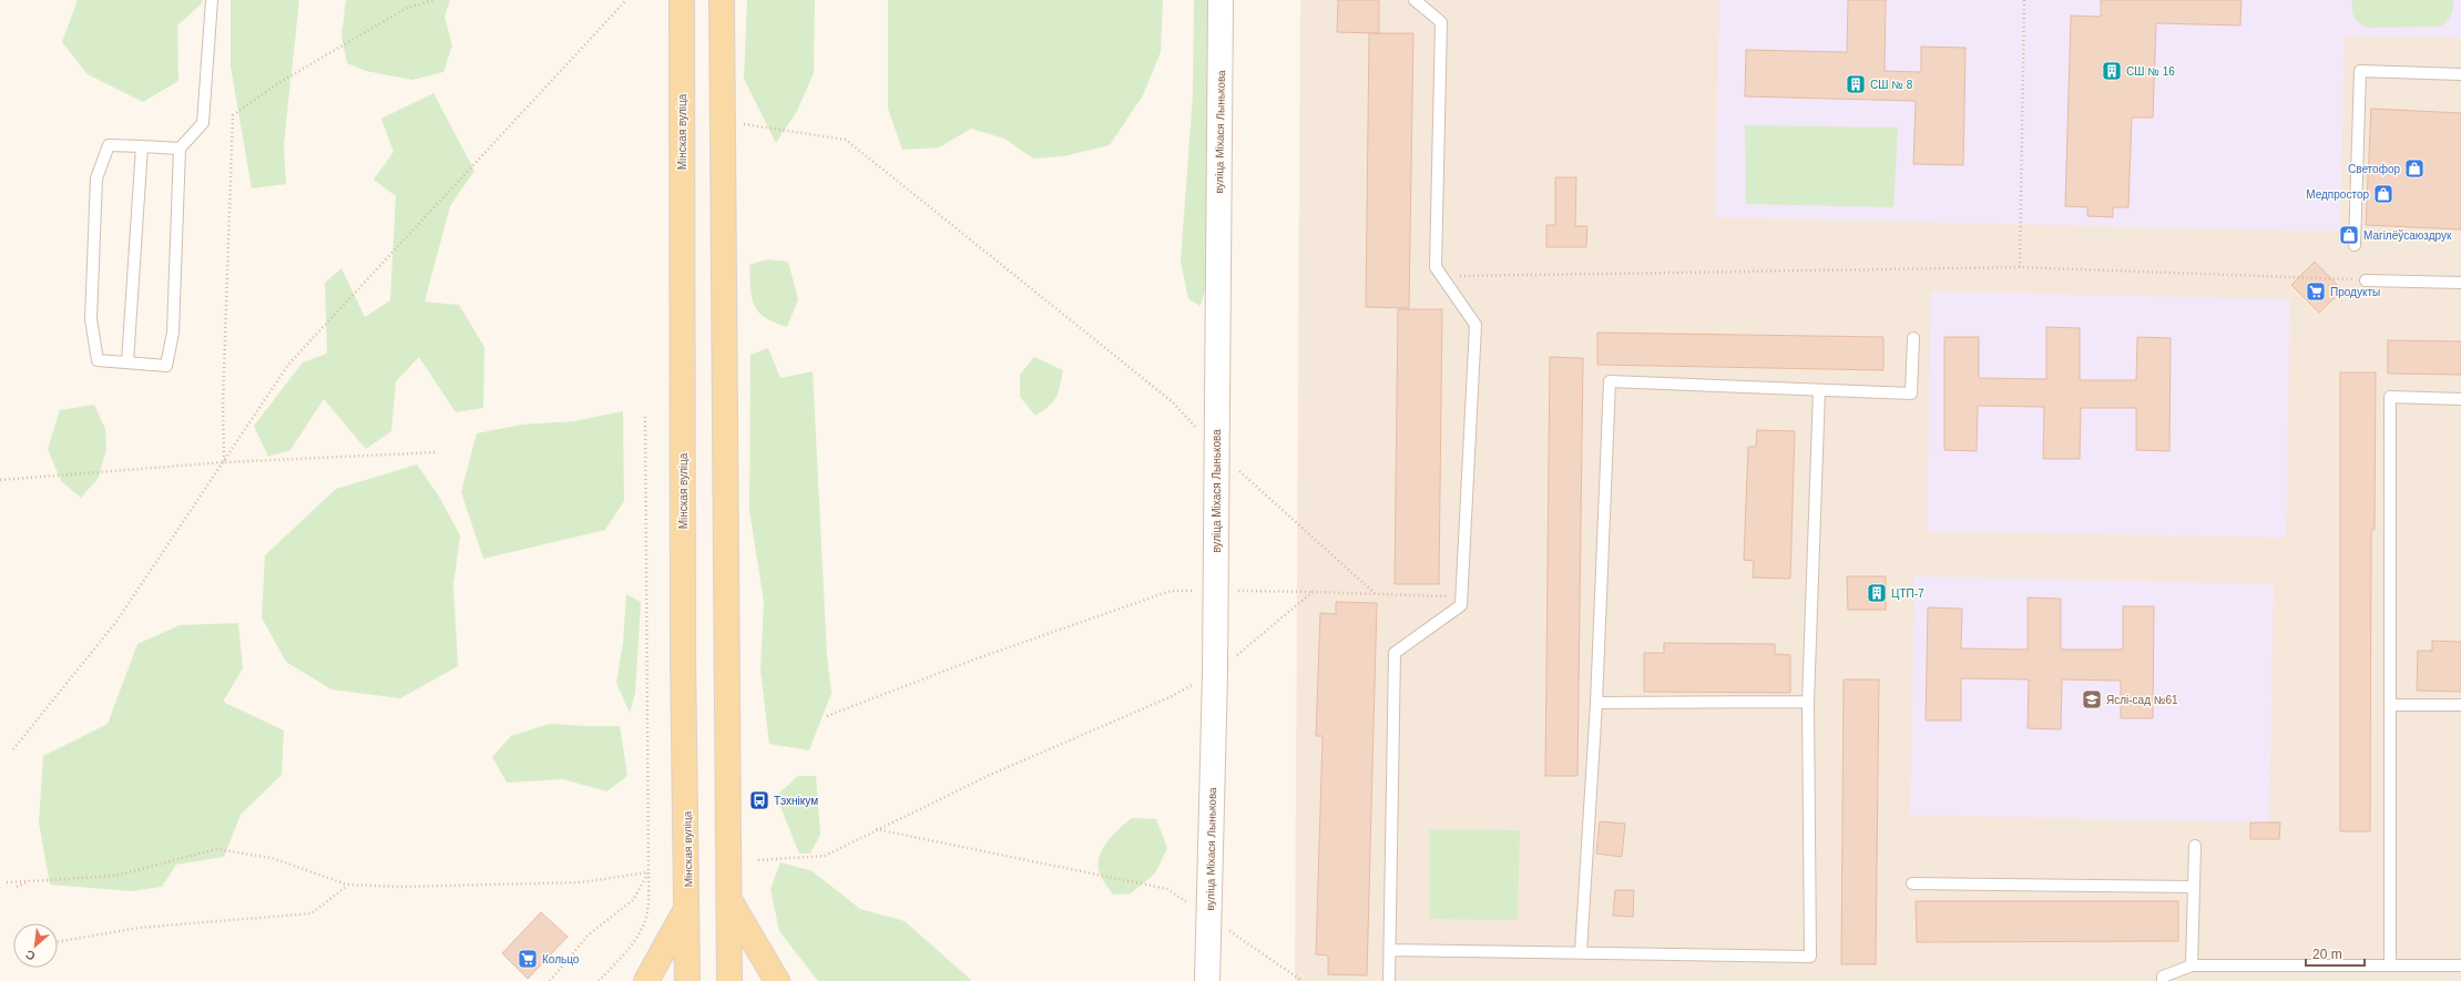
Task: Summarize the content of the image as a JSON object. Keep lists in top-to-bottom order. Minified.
{"streets":{"main road":["Мінская вуліца"],"street":["вуліца Міхася Лынькова"]},"places":{"building":["СШ № 16","СШ № 8","ЦТП-7"],"shop":["Светофор","Медпростор","Магілёўсаюздрук"],"supermarket":["Продукты","Кольцо"],"school or university":["Яслі-сад №61"],"bus stop":["Тэхнікум"]},"scale_bar":"20 m","north":"bottom left"}
